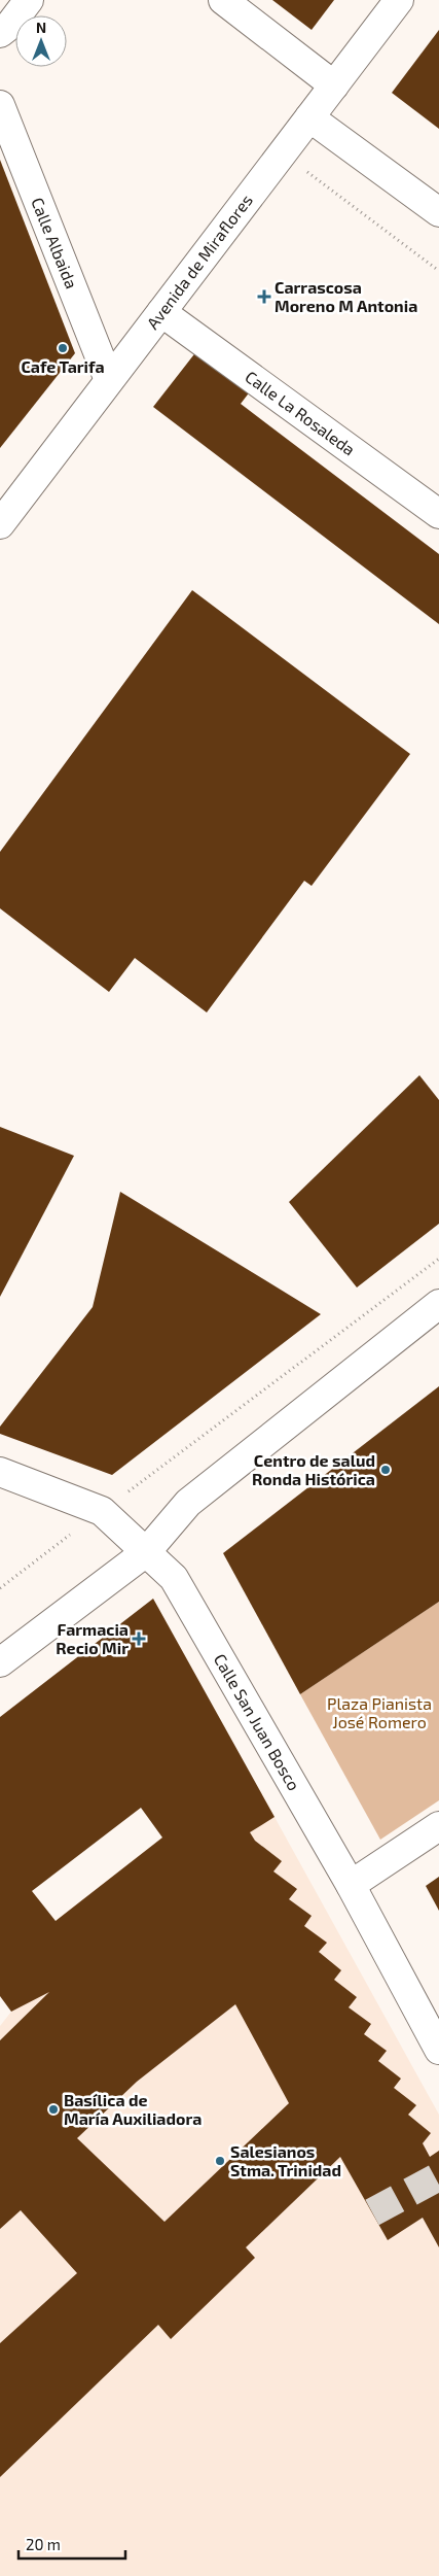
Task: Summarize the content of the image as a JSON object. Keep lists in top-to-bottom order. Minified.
{"streets":{"street":["Calle Albaida","Avenida de Miraflores","Calle La Rosaleda","Calle San Juan Bosco"]},"crossings":[["Calle Albaida","Avenida de Miraflores"],["Avenida de Miraflores","Calle La Rosaleda"]],"parks":["Plaza Pianista José Romero"],"places":{"health":["Carrascosa Moreno M Antonia","Farmacia Recio Mir"],"other":["Cafe Tarifa","Centro de salud Ronda Histórica","Basílica de María Auxiliadora","Salesianos Stma. Trinidad"]},"scale_bar":"20 m","north":"top"}
